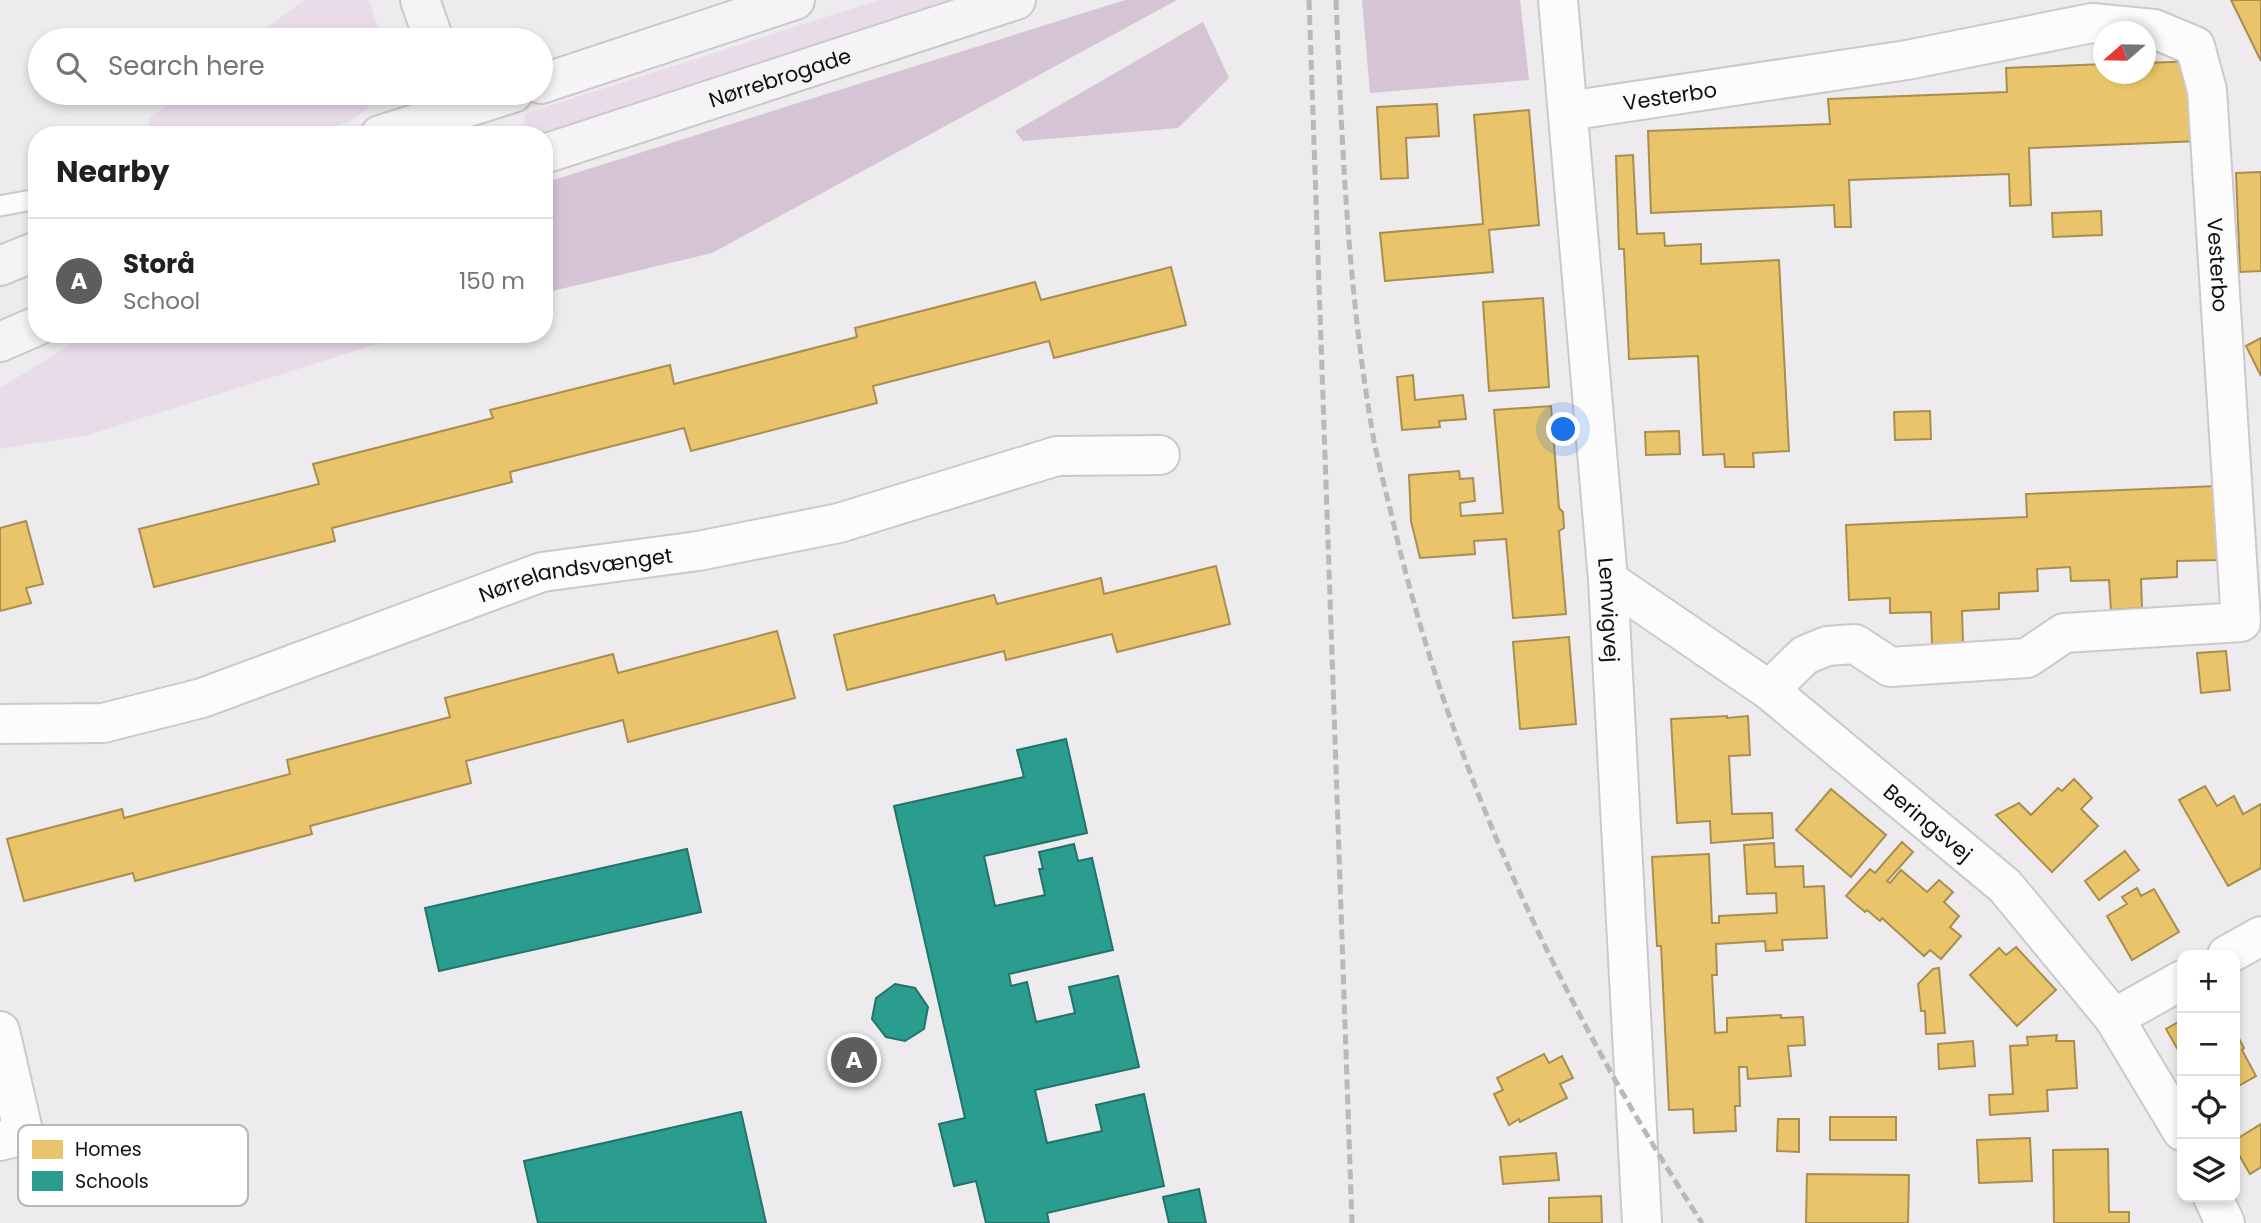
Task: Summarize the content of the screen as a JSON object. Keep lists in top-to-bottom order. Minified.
{"streets":{"street":["Nørrebrogade","Vesterbo","Nørrelandsvænget","Lemvigvej","Beringsvej"]},"crossings":[["Vesterbo","Lemvigvej"],["Vesterbo","Beringsvej"],["Lemvigvej","Beringsvej"]],"legend":["Homes","Schools"],"north":"left","page":{"search":"Search here","heading":"Nearby","list":[{"mark":"A","name":"Storå","note":"School","value":"150 m"}],"map_buttons":["+","−"],"pins":"A"}}
